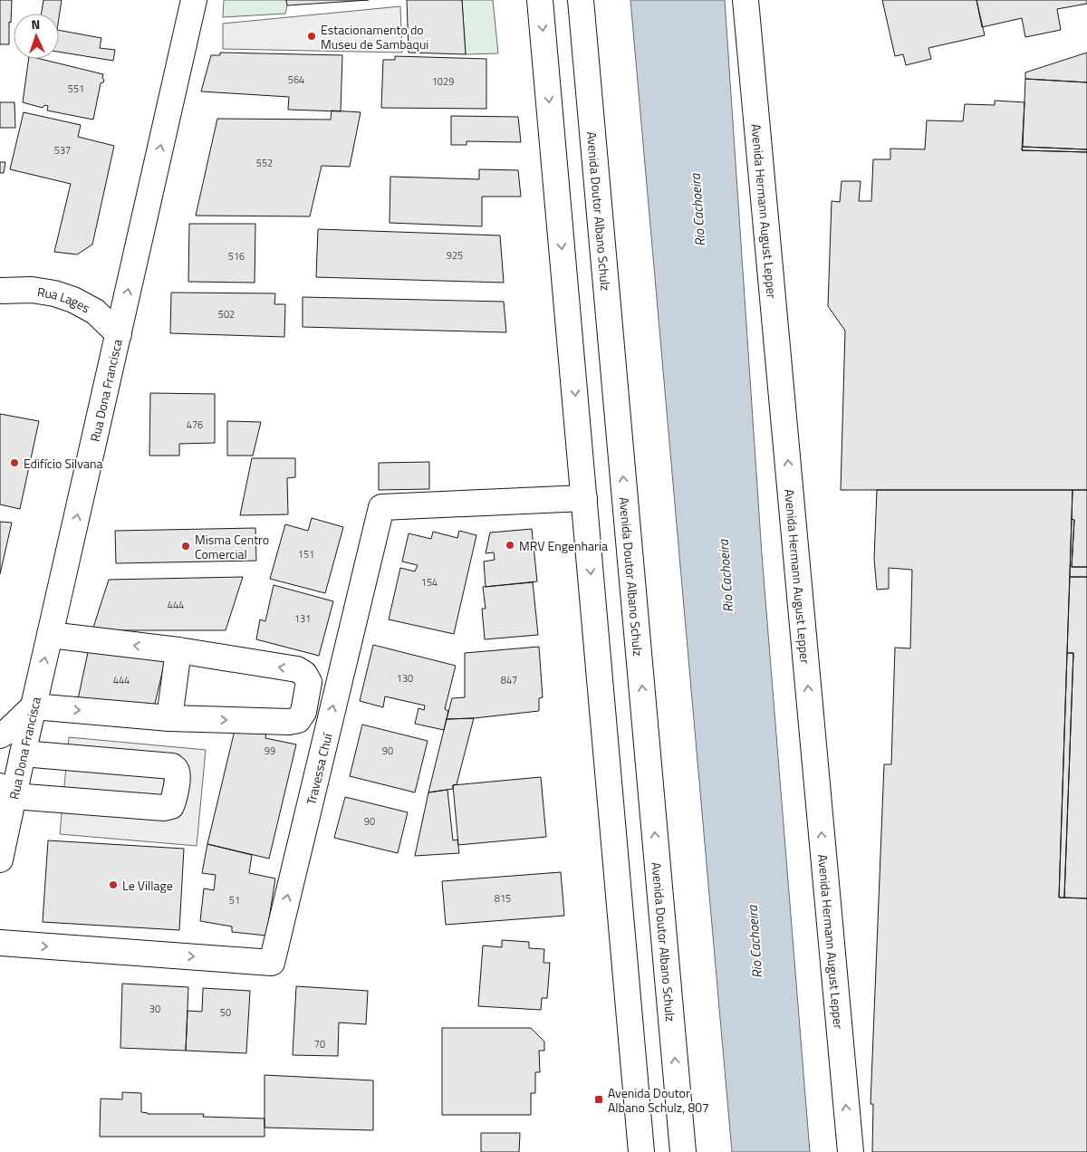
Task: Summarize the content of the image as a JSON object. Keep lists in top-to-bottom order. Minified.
{"streets":{"main road":["Avenida Doutor Albano Schulz","Avenida Hermann August Lepper","Rua Lages","Rua Dona Francisca","Travessa Chuí"]},"crossings":[["Rua Lages","Rua Dona Francisca"]],"one_way":["Rua Dona Francisca"],"water":["Rio Cachoeira"],"places":{"other":["Estacionamento do Museu de Sambaqui","Edifício Silvana","MRV Engenharia","Misma Centro Comercial","Le Village"],"transit":["Avenida Doutor Albano Schulz, 807"]},"house_numbers":["564","1029","551","537","552","925","516","502","476","151","154","444","131","130","444","847","99","90","90","815","51","30","50","70"],"north":"top"}
